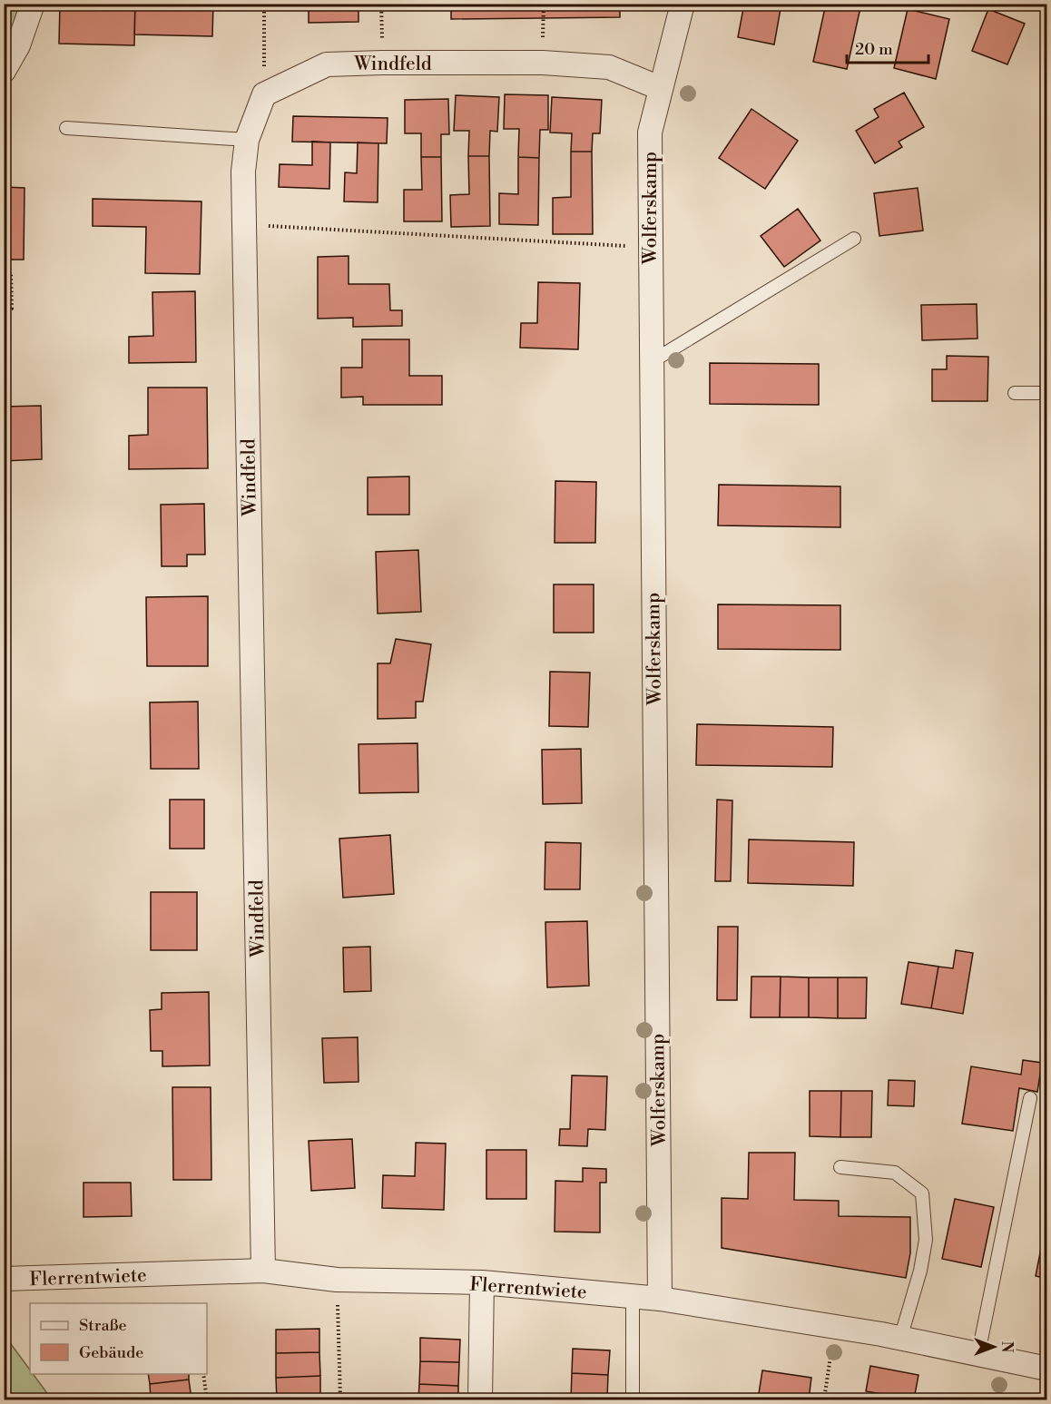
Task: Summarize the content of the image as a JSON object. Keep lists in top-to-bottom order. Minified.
{"streets":{"street":["Windfeld","Wolferskamp","Flerrentwiete"]},"crossings":[["Windfeld","Wolferskamp"],["Windfeld","Flerrentwiete"],["Wolferskamp","Flerrentwiete"]],"legend":["Straße","Gebäude"],"scale_bar":"20 m","north":"right"}
